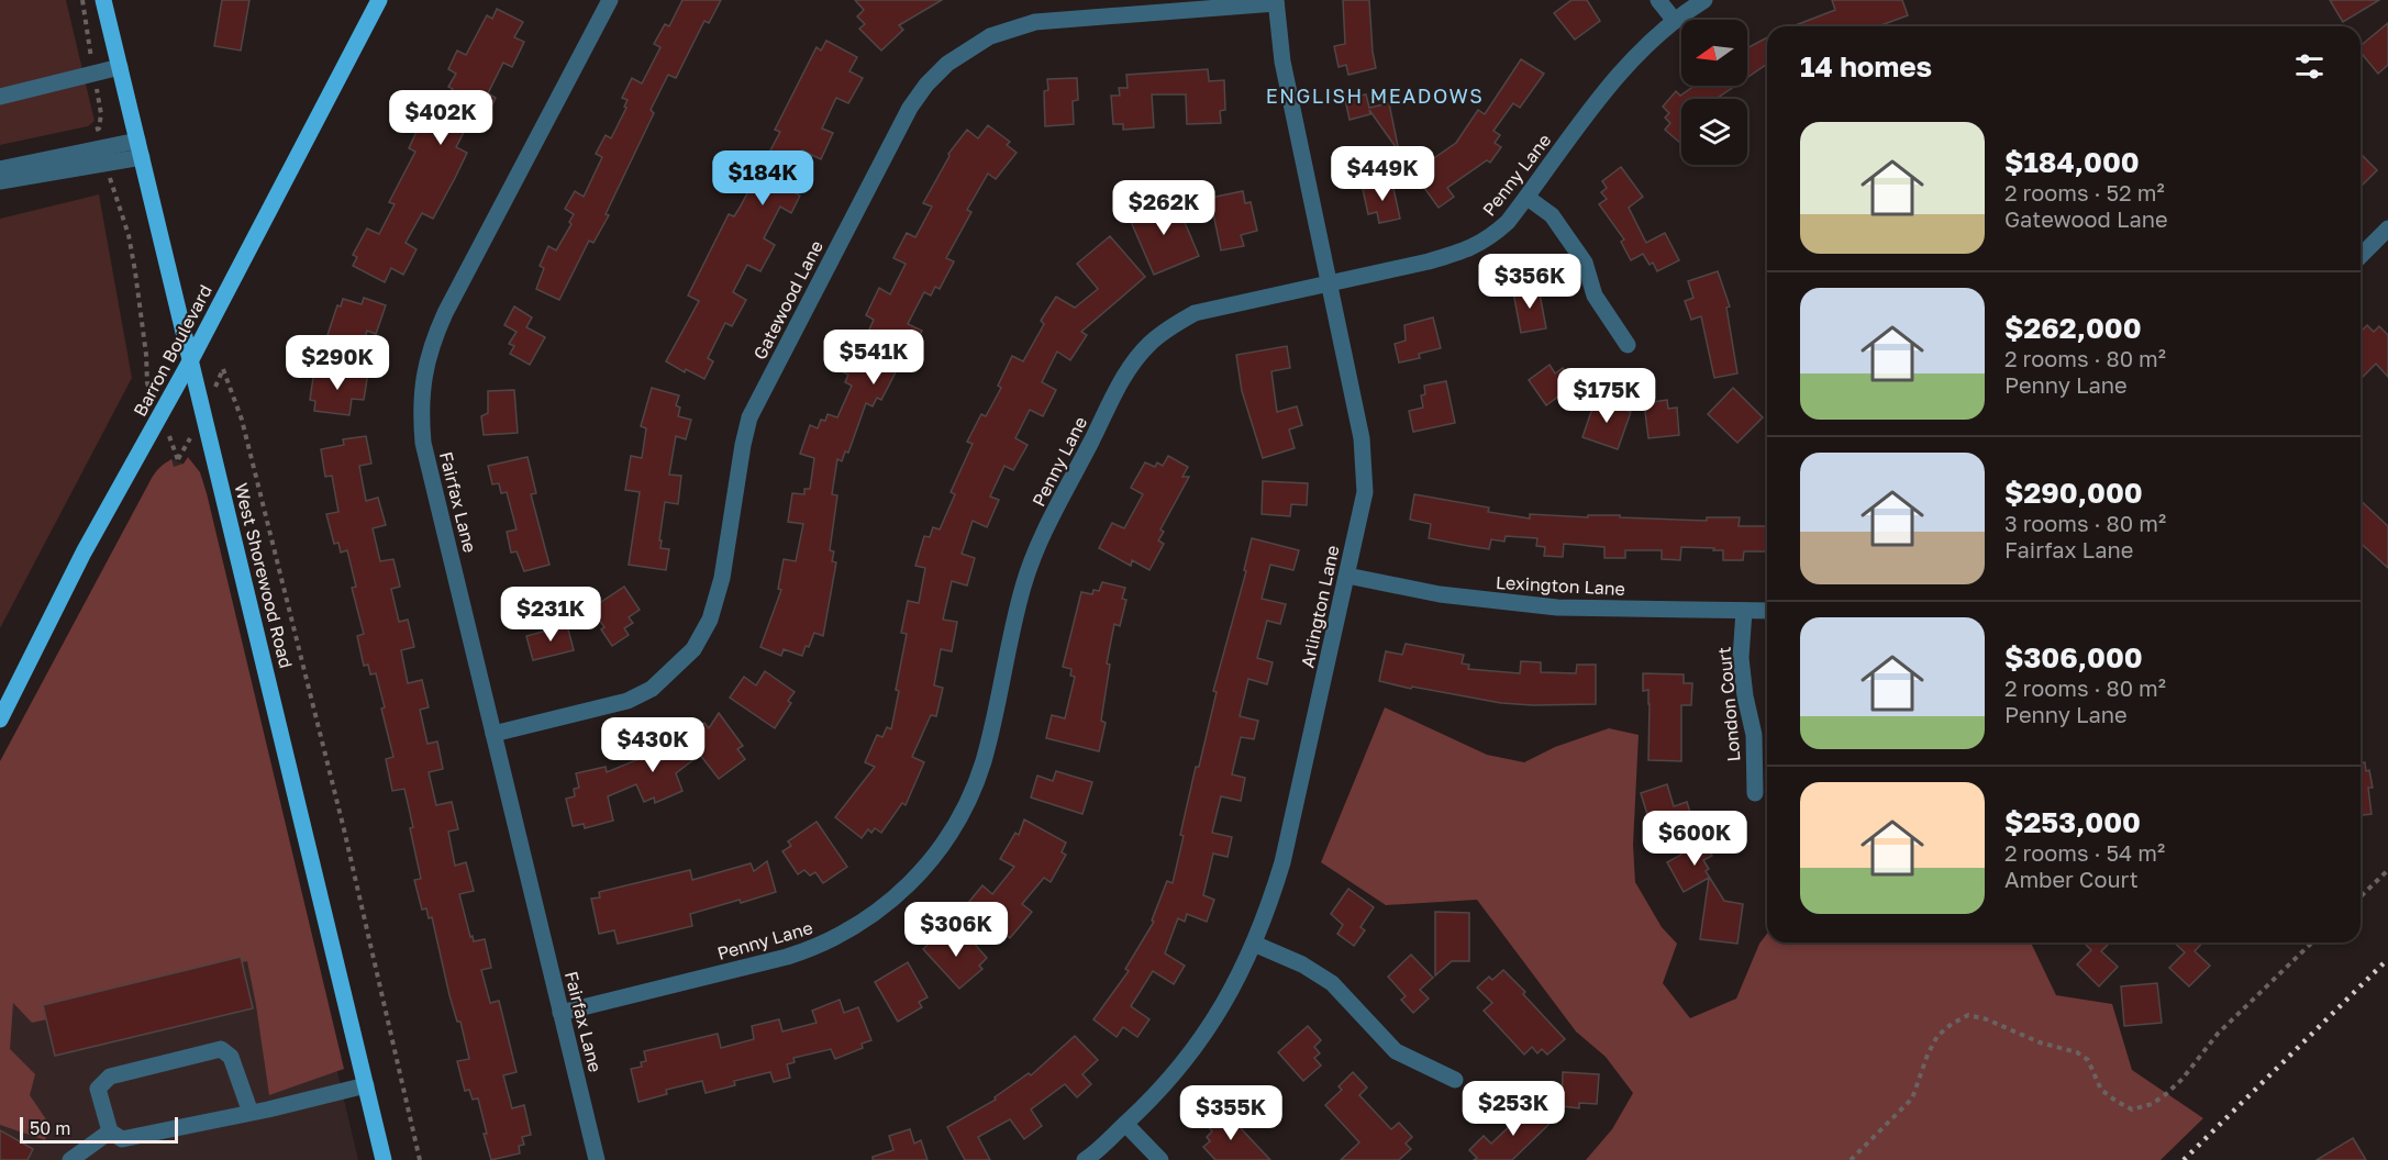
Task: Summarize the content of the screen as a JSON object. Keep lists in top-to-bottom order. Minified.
{"streets":{"main road":["Barron Boulevard","West Shorewood Road"],"street":["Penny Lane","Gatewood Lane","Fairfax Lane","Lexington Lane","Arlington Lane","London Court"]},"crossings":[["Penny Lane","Fairfax Lane"],["Penny Lane","Arlington Lane"],["Gatewood Lane","Fairfax Lane"],["Gatewood Lane","Arlington Lane"],["Barron Boulevard","West Shorewood Road"],["Lexington Lane","Arlington Lane"],["Lexington Lane","London Court"]],"districts":["ENGLISH MEADOWS"],"scale_bar":"50 m","north":"left","page":{"heading":"14 homes","price":["$402K","$449K","$184K","$262K","$356K","$541K","$290K","$175K","$231K","$430K","$600K","$306K","$253K","$355K"],"list":[{"name":"$184,000","note":"2 rooms · 52 m² · Gatewood Lane"},{"name":"$262,000","note":"2 rooms · 80 m² · Penny Lane"},{"name":"$290,000","note":"3 rooms · 80 m² · Fairfax Lane"},{"name":"$306,000","note":"2 rooms · 80 m² · Penny Lane"},{"name":"$253,000","note":"2 rooms · 54 m² · Amber Court"}],"scale":"50 m"}}
